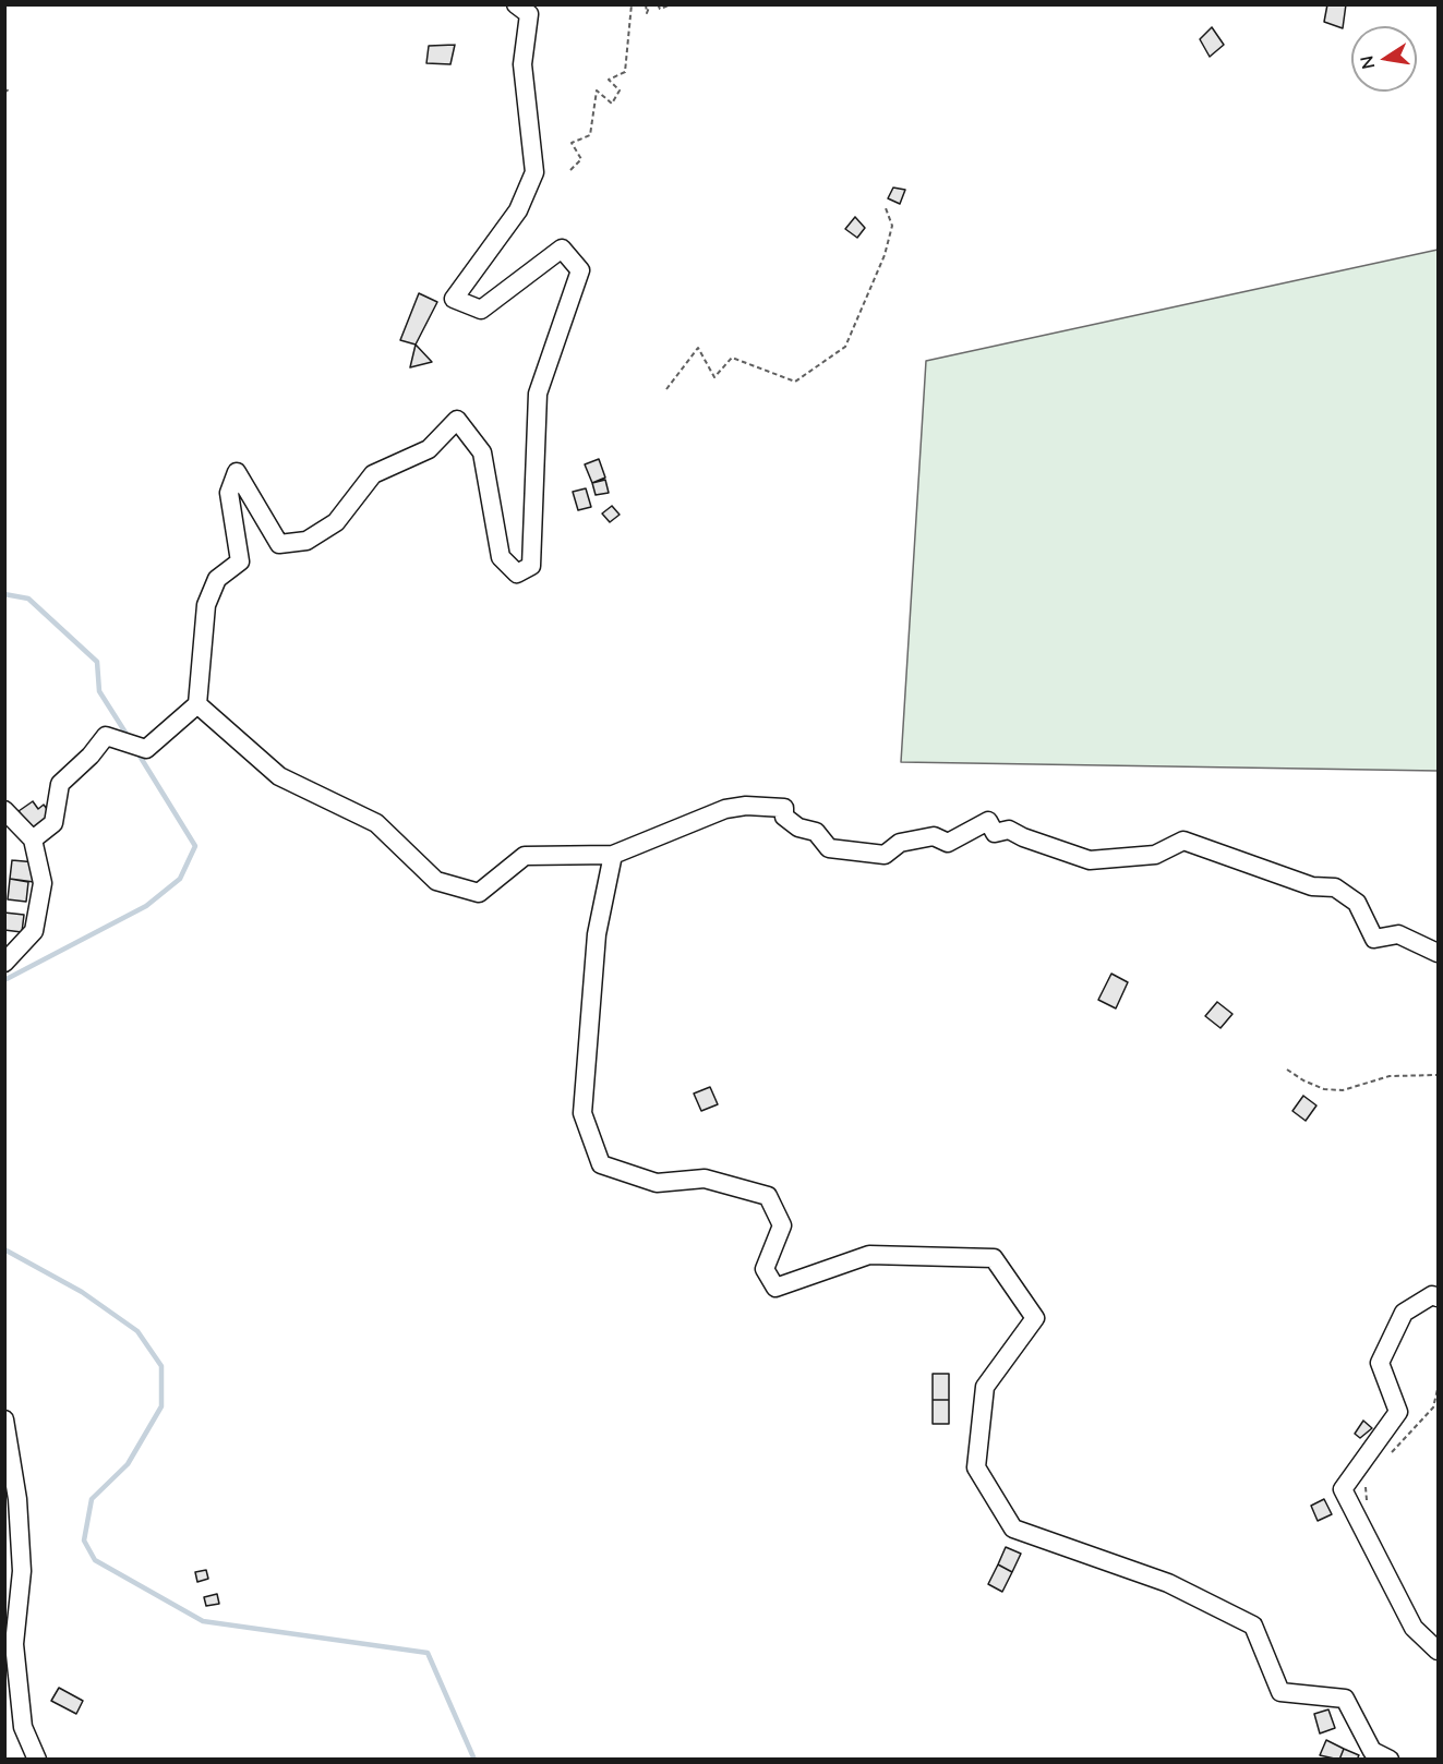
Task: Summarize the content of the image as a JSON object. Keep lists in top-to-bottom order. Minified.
{"north":"left"}
